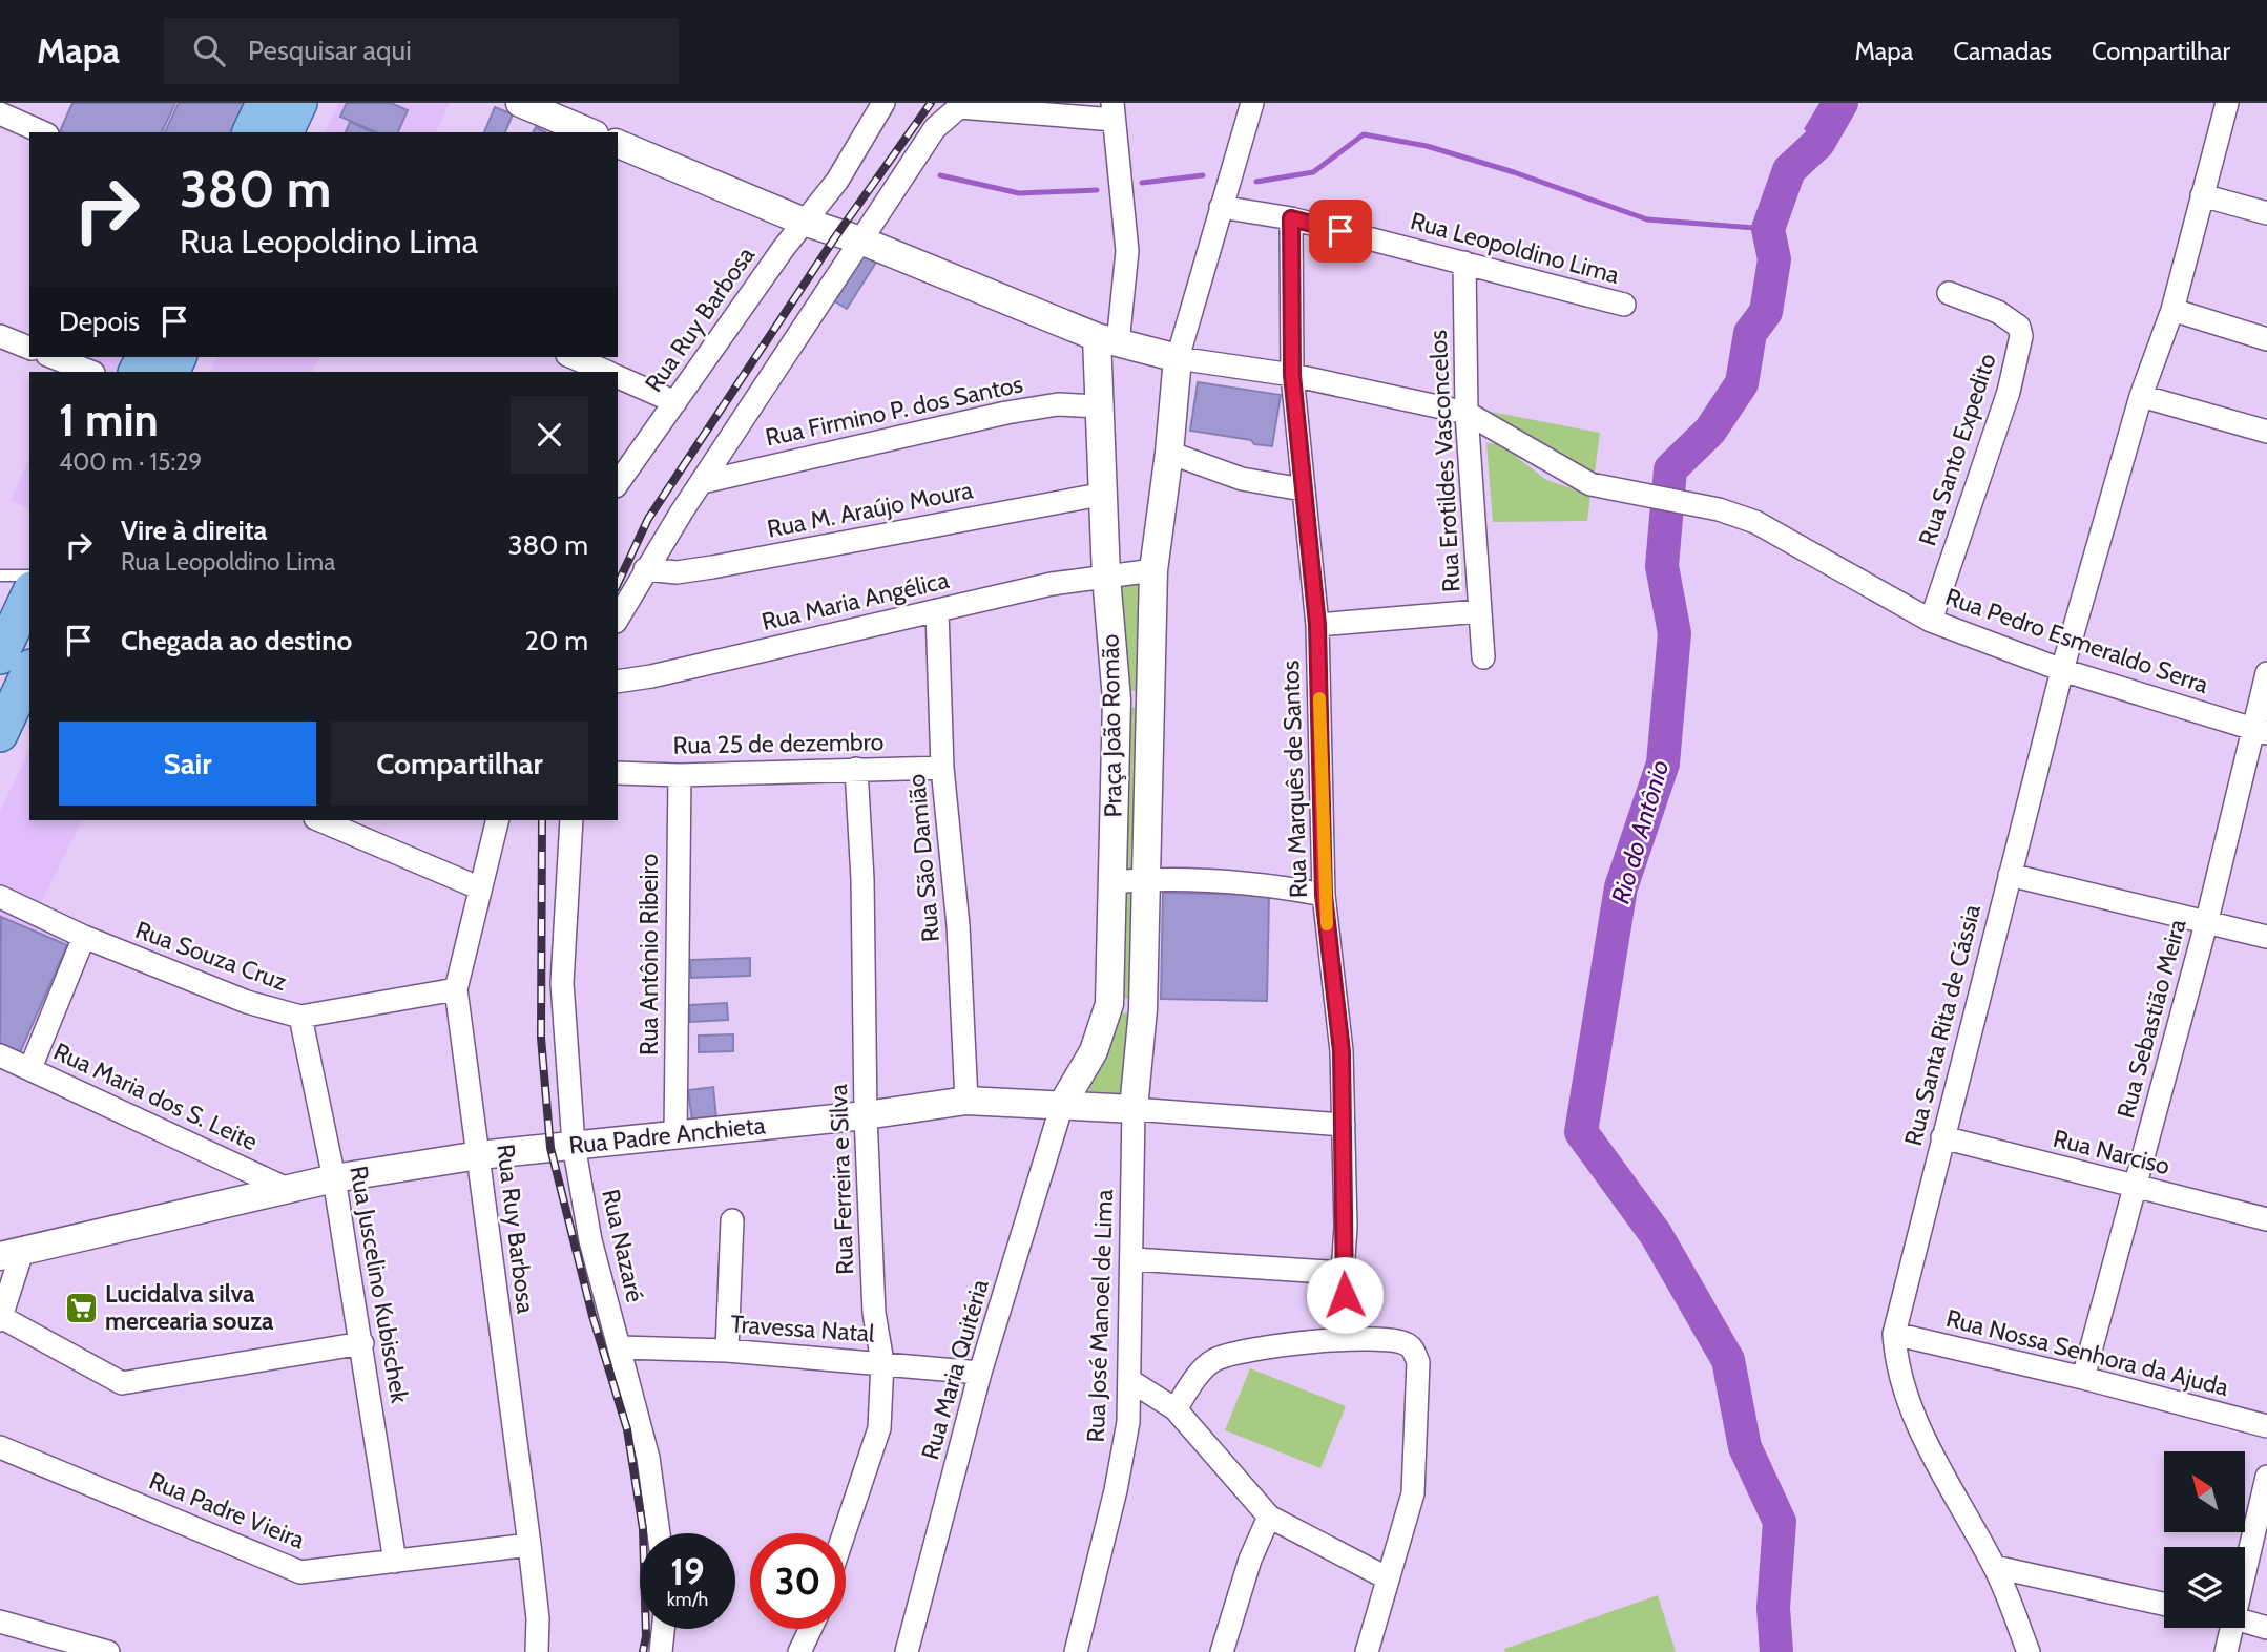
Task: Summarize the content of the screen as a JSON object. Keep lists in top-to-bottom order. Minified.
{"streets":{"street":["Rua Leopoldino Lima","Rua Ruy Barbosa","Rua Firmino P. dos Santos","Rua Santo Expedito","Rua Erotildes Vasconcelos","Rua M. Araújo Moura","Rua Maria Angélica","Rua Pedro Esmeraldo Serra","Praça João Romão","Rua 25 de dezembro","Rua Marquês de Santos","Rua São Damião","Rua Antônio Ribeiro","Rua Souza Cruz","Rua Sebastião Meira","Rua Santa Rita de Cássia","Rua Maria dos S. Leite","Rua Padre Anchieta","Rua Narciso","Rua Ferreira e Silva","Rua Nazaré","Rua Juscelino Kubischek","Rua José Manoel de Lima","Travessa Natal","Rua Nossa Senhora da Ajuda","Rua Maria Quitéria","Rua Padre Vieira"]},"crossings":[["Rua Leopoldino Lima","Rua Erotildes Vasconcelos"],["Rua Leopoldino Lima","Rua Marquês de Santos"],["Rua Ruy Barbosa","Rua Souza Cruz"],["Rua Ruy Barbosa","Rua Padre Anchieta"],["Rua Ruy Barbosa","Rua Padre Vieira"],["Rua Firmino P. dos Santos","Praça João Romão"],["Rua Santo Expedito","Rua Pedro Esmeraldo Serra"],["Rua Erotildes Vasconcelos","Rua Pedro Esmeraldo Serra"],["Rua M. Araújo Moura","Praça João Romão"],["Rua Maria Angélica","Praça João Romão"],["Rua Maria Angélica","Rua São Damião"],["Rua Pedro Esmeraldo Serra","Praça João Romão"],["Rua Pedro Esmeraldo Serra","Rua Marquês de Santos"],["Rua Pedro Esmeraldo Serra","Rua Sebastião Meira"],["Rua Pedro Esmeraldo Serra","Rua Santa Rita de Cássia"],["Praça João Romão","Rua Padre Anchieta"],["Praça João Romão","Rua José Manoel de Lima"],["Praça João Romão","Rua Maria Quitéria"],["Rua 25 de dezembro","Rua São Damião"],["Rua 25 de dezembro","Rua Antônio Ribeiro"],["Rua 25 de dezembro","Rua Ferreira e Silva"],["Rua Marquês de Santos","Rua Padre Anchieta"],["Rua São Damião","Rua Padre Anchieta"],["Rua Antônio Ribeiro","Rua Padre Anchieta"],["Rua Souza Cruz","Rua Juscelino Kubischek"],["Rua Sebastião Meira","Rua Narciso"],["Rua Sebastião Meira","Rua Nossa Senhora da Ajuda"],["Rua Santa Rita de Cássia","Rua Narciso"],["Rua Santa Rita de Cássia","Rua Nossa Senhora da Ajuda"],["Rua Maria dos S. Leite","Rua Padre Anchieta"],["Rua Padre Anchieta","Rua Ferreira e Silva"],["Rua Padre Anchieta","Rua Nazaré"],["Rua Padre Anchieta","Rua Juscelino Kubischek"],["Rua Padre Anchieta","Rua José Manoel de Lima"],["Rua Padre Anchieta","Rua Maria Quitéria"],["Rua Ferreira e Silva","Travessa Natal"],["Rua Nazaré","Travessa Natal"],["Rua Juscelino Kubischek","Rua Padre Vieira"],["Travessa Natal","Rua Maria Quitéria"]],"water":["Rio do Antônio"],"places":{"supermarket":["Lucidalva silva mercearia souza"]},"north":"top left","page":{"header":"Mapa","search":"Pesquisar aqui","nav":["Mapa","Camadas","Compartilhar"],"turn":["380 m","Rua Leopoldino Lima"],"then":"Depois","heading":["1 min","400 m · 15:29"],"list":[{"name":"Vire à direita","note":"Rua Leopoldino Lima","value":"380 m"},{"name":"Chegada ao destino","value":"20 m"}],"buttons":["Sair","Compartilhar"],"speed":"19 km/h","limit":"30"}}
